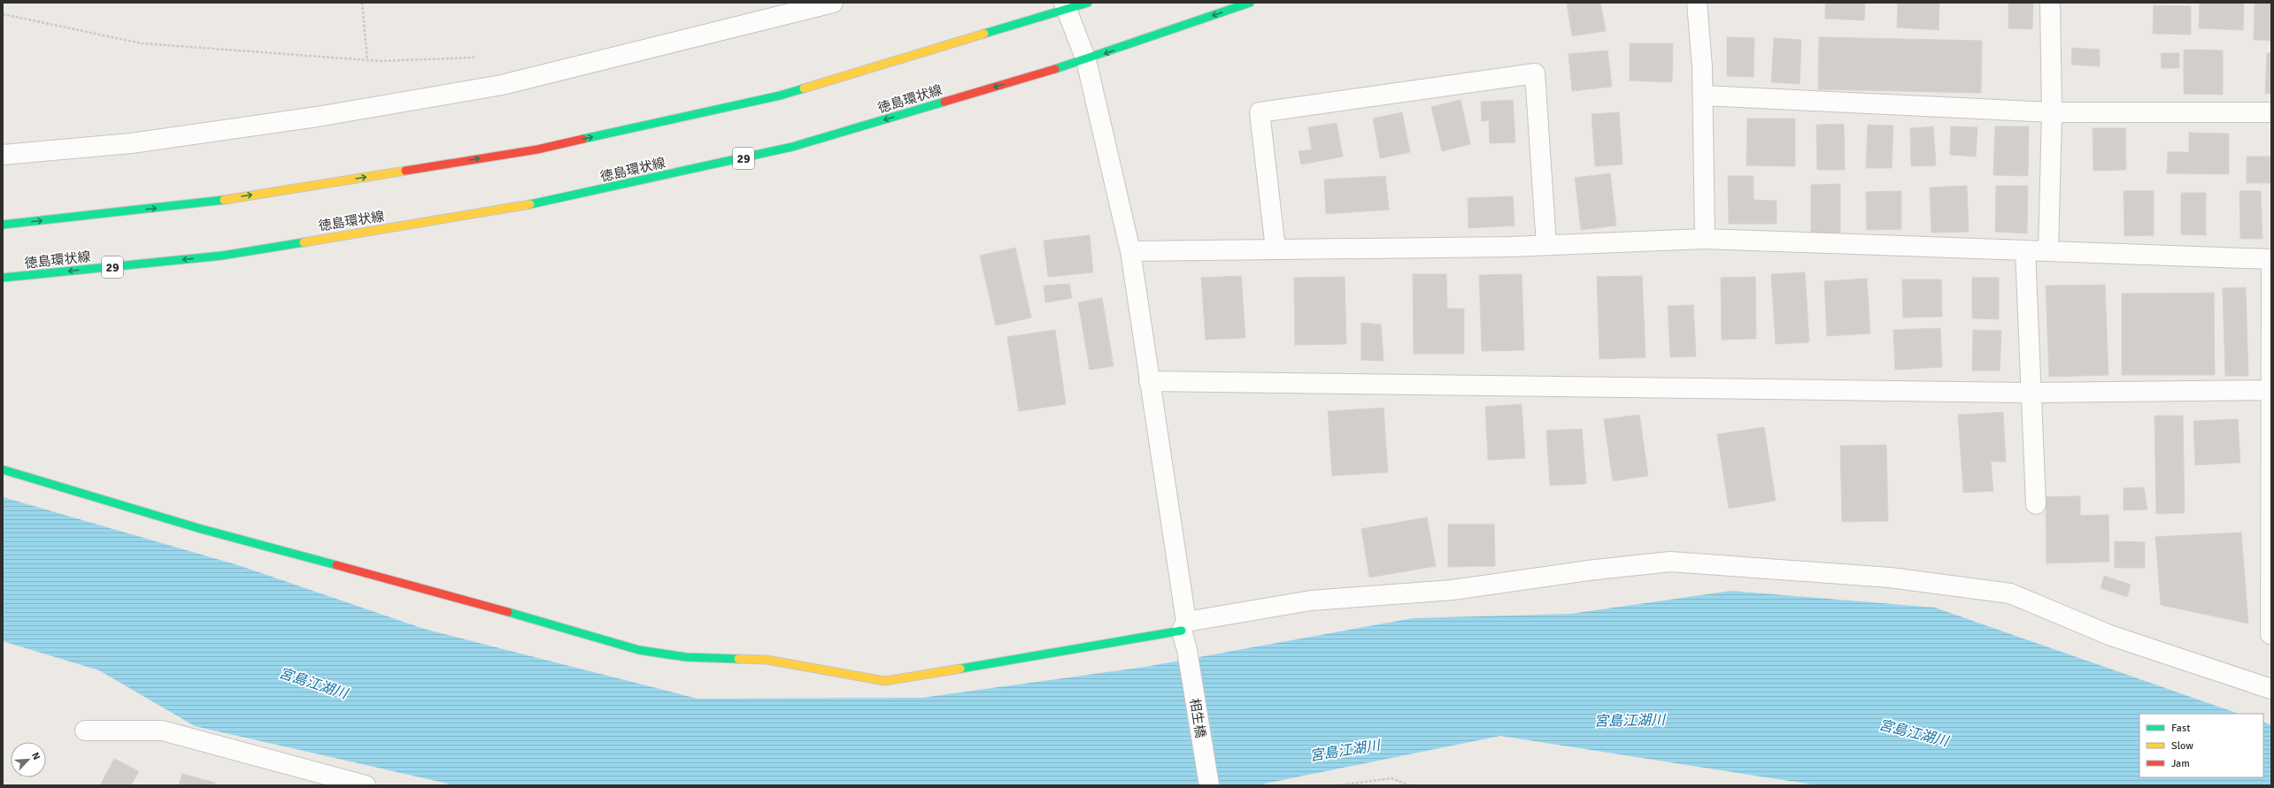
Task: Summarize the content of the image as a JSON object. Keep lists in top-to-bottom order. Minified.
{"streets":{"main road":["徳島環状線","29"],"street":["相生橋"]},"crossings":[["徳島環状線","相生橋"]],"water":["宮島江湖川"],"legend":["Fast","Slow","Jam"],"north":"top right"}
